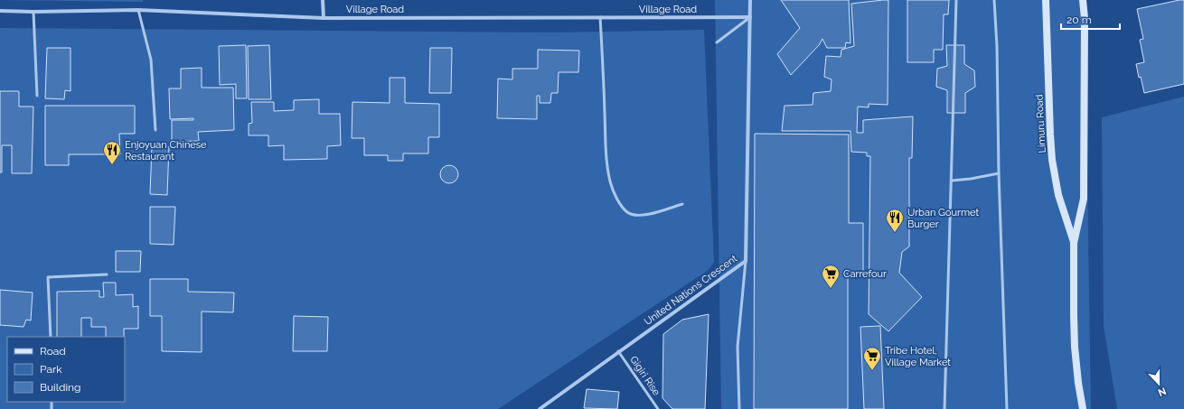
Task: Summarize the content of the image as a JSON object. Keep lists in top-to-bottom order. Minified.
{"streets":{"main road":["Limuru Road"],"street":["Village Road","United Nations Crescent"],"lane":["Gigiri Rise"]},"crossings":[["Village Road","United Nations Crescent"],["United Nations Crescent","Gigiri Rise"]],"places":{"restaurant":["Enjoyuan Chinese Restaurant","Urban Gourmet Burger"],"supermarket":["Carrefour","Tribe Hotel, Village Market"]},"legend":["Road","Park","Building"],"scale_bar":"20 m","north":"bottom"}
